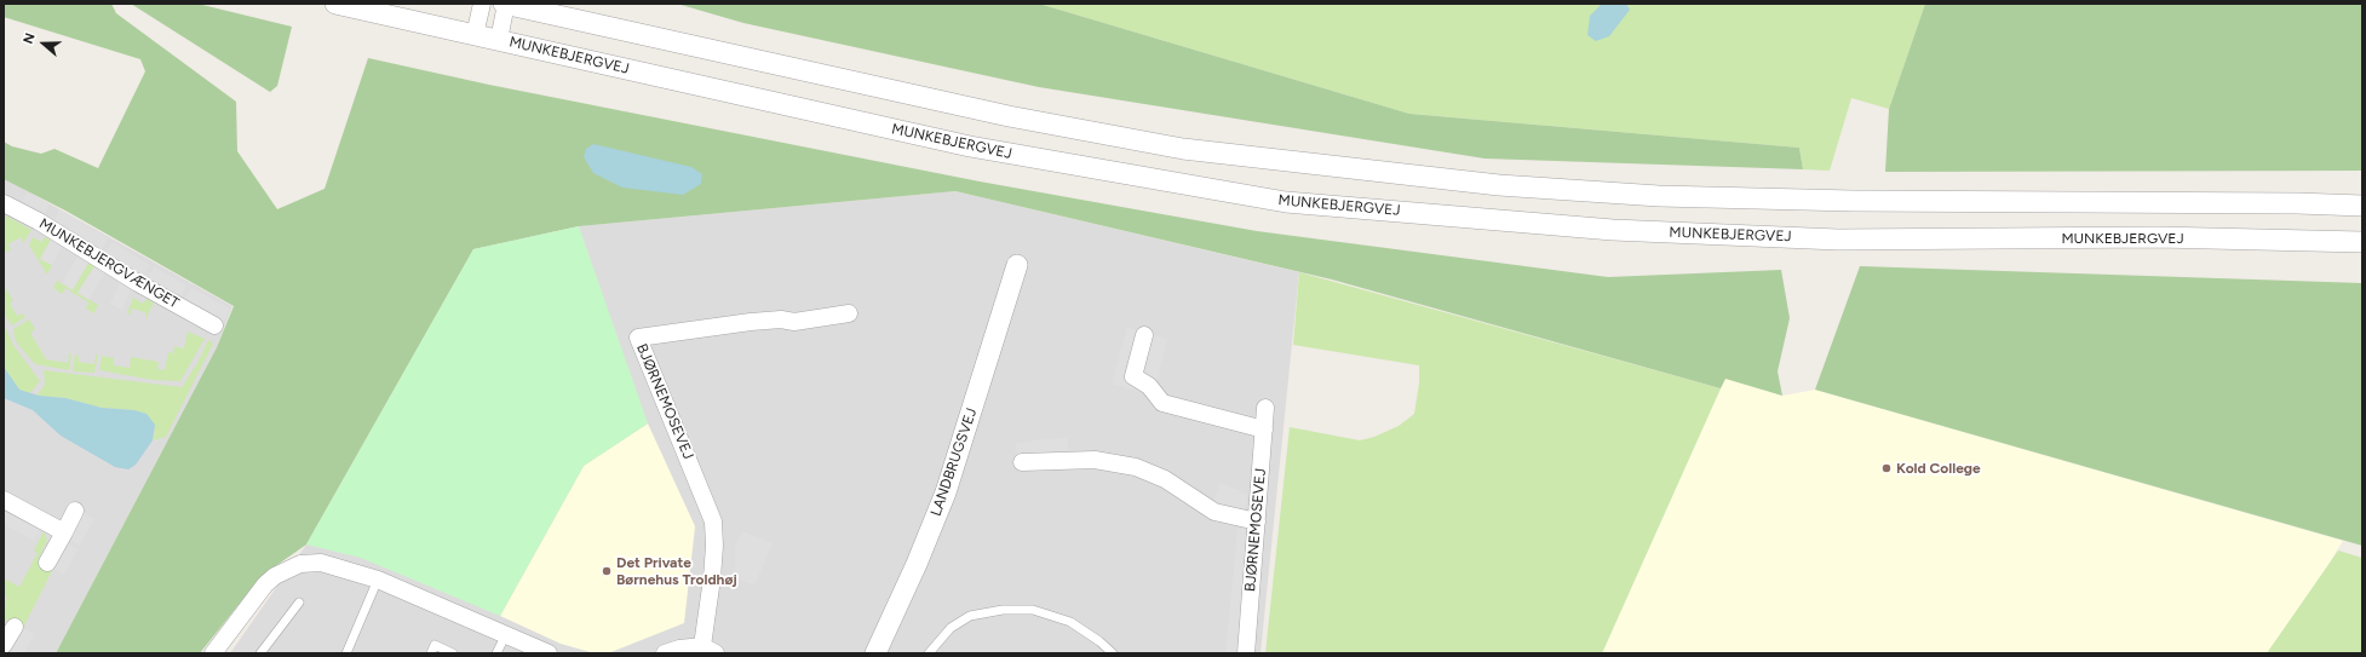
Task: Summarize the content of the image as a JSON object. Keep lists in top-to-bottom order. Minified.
{"streets":{"street":["MUNKEBJERGVEJ","MUNKEBJERGVÆNGET","BJØRNEMOSEVEJ","LANDBRUGSVEJ"]},"places":["Kold College","Det Private Børnehus Troldhøj"],"north":"left"}
